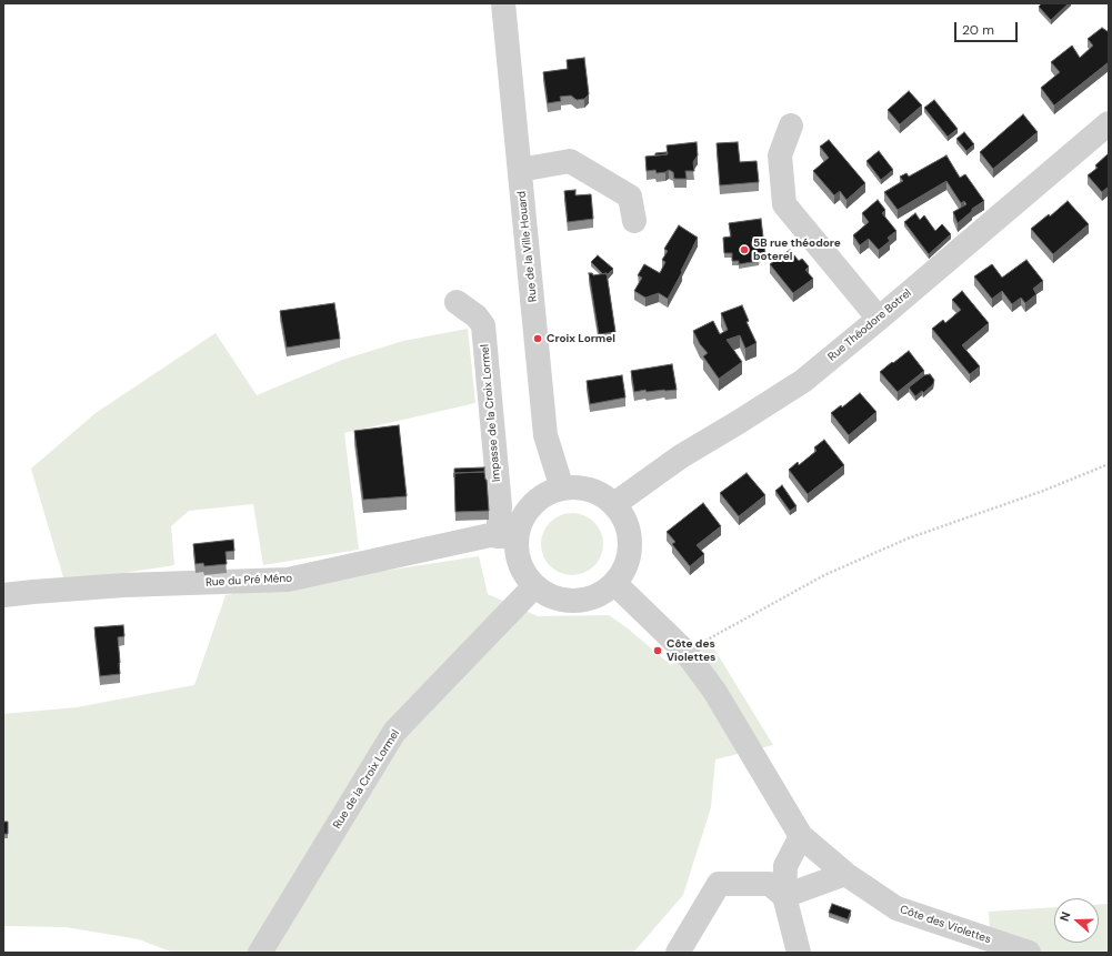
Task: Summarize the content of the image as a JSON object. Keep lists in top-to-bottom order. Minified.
{"streets":{"street":["Rue de la Ville Houard","Rue Théodore Botrel","Impasse de la Croix Lormel","Rue du Pré Méno","Rue de la Croix Lormel","Côte des Violettes"]},"crossings":[["Rue de la Ville Houard","Rue Théodore Botrel"],["Rue de la Ville Houard","Impasse de la Croix Lormel"],["Rue de la Ville Houard","Rue du Pré Méno"],["Rue de la Ville Houard","Rue de la Croix Lormel"],["Rue de la Ville Houard","Côte des Violettes"],["Rue Théodore Botrel","Impasse de la Croix Lormel"],["Rue Théodore Botrel","Rue du Pré Méno"],["Rue Théodore Botrel","Rue de la Croix Lormel"],["Rue Théodore Botrel","Côte des Violettes"],["Impasse de la Croix Lormel","Rue du Pré Méno"],["Impasse de la Croix Lormel","Rue de la Croix Lormel"],["Impasse de la Croix Lormel","Côte des Violettes"],["Rue du Pré Méno","Rue de la Croix Lormel"],["Rue du Pré Méno","Côte des Violettes"],["Rue de la Croix Lormel","Côte des Violettes"]],"places":["5B rue théodore boterel","Croix Lormel","Côte des Violettes"],"scale_bar":"20 m","north":"left"}
